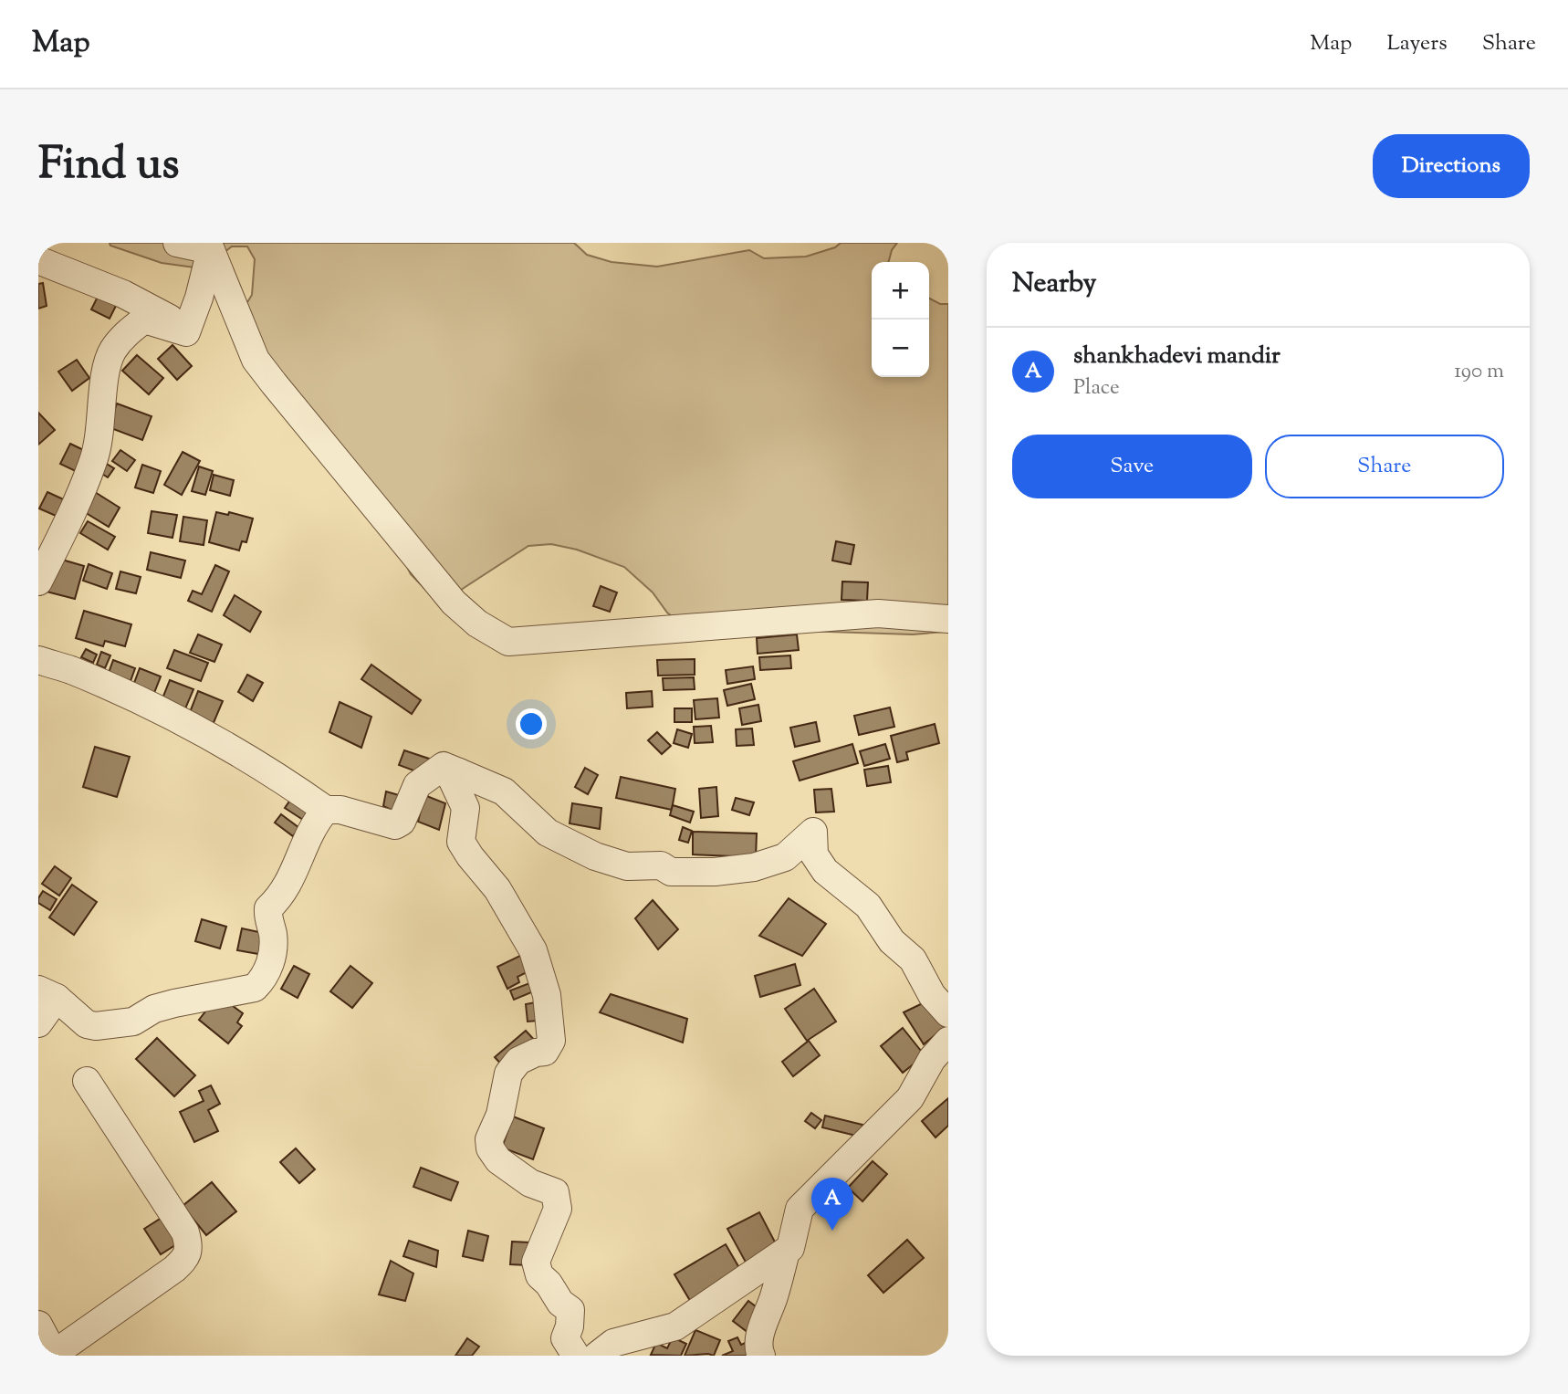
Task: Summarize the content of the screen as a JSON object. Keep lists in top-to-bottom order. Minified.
{"page":{"header":"Map","nav":["Map","Layers","Share"],"title":"Find us","buttons":["Directions",["Save","Share"]],"heading":"Nearby","map_buttons":["+","−"],"list":[{"mark":"A","name":"shankhadevi mandir","note":"Place","value":"190 m"}],"pins":"A"}}
